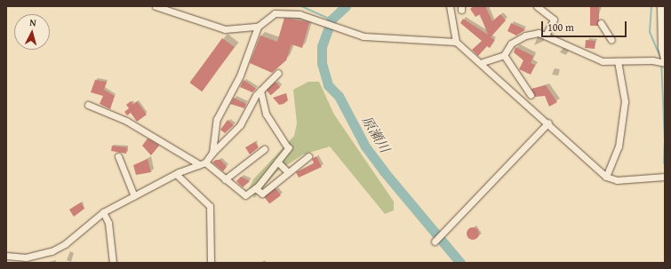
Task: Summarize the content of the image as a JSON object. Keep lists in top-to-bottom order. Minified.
{"water":["原瀬川"],"scale_bar":"100 m","north":"top"}
